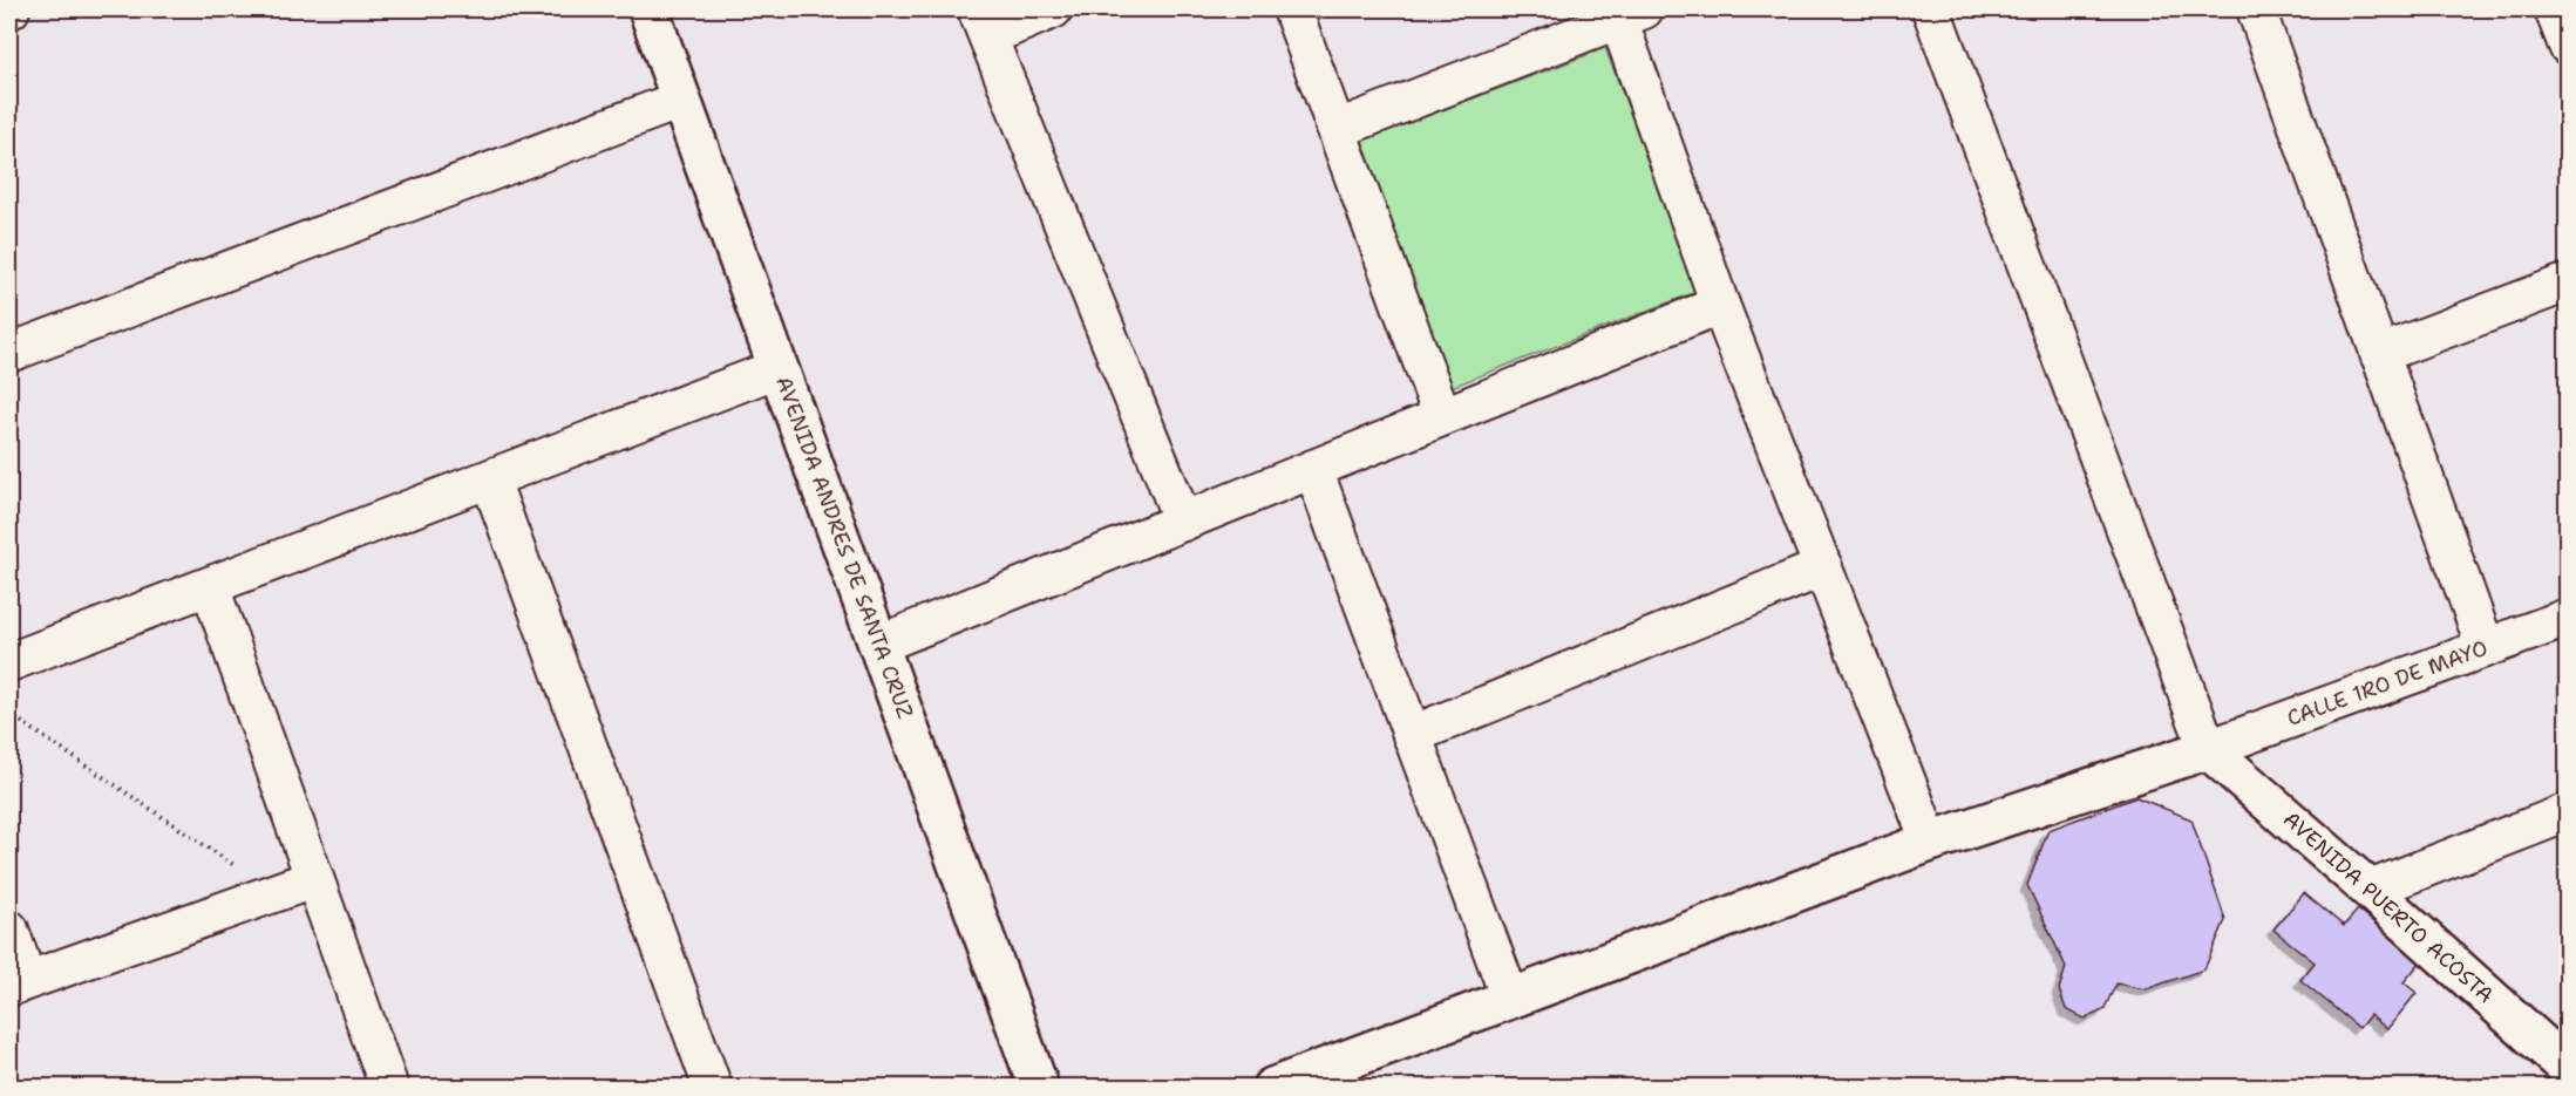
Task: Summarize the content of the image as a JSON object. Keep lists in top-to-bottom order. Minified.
{"streets":{"street":["AVENIDA ANDRES DE SANTA CRUZ","CALLE 1RO DE MAYO","AVENIDA PUERTO ACOSTA"]},"crossings":[["CALLE 1RO DE MAYO","AVENIDA PUERTO ACOSTA"]]}
